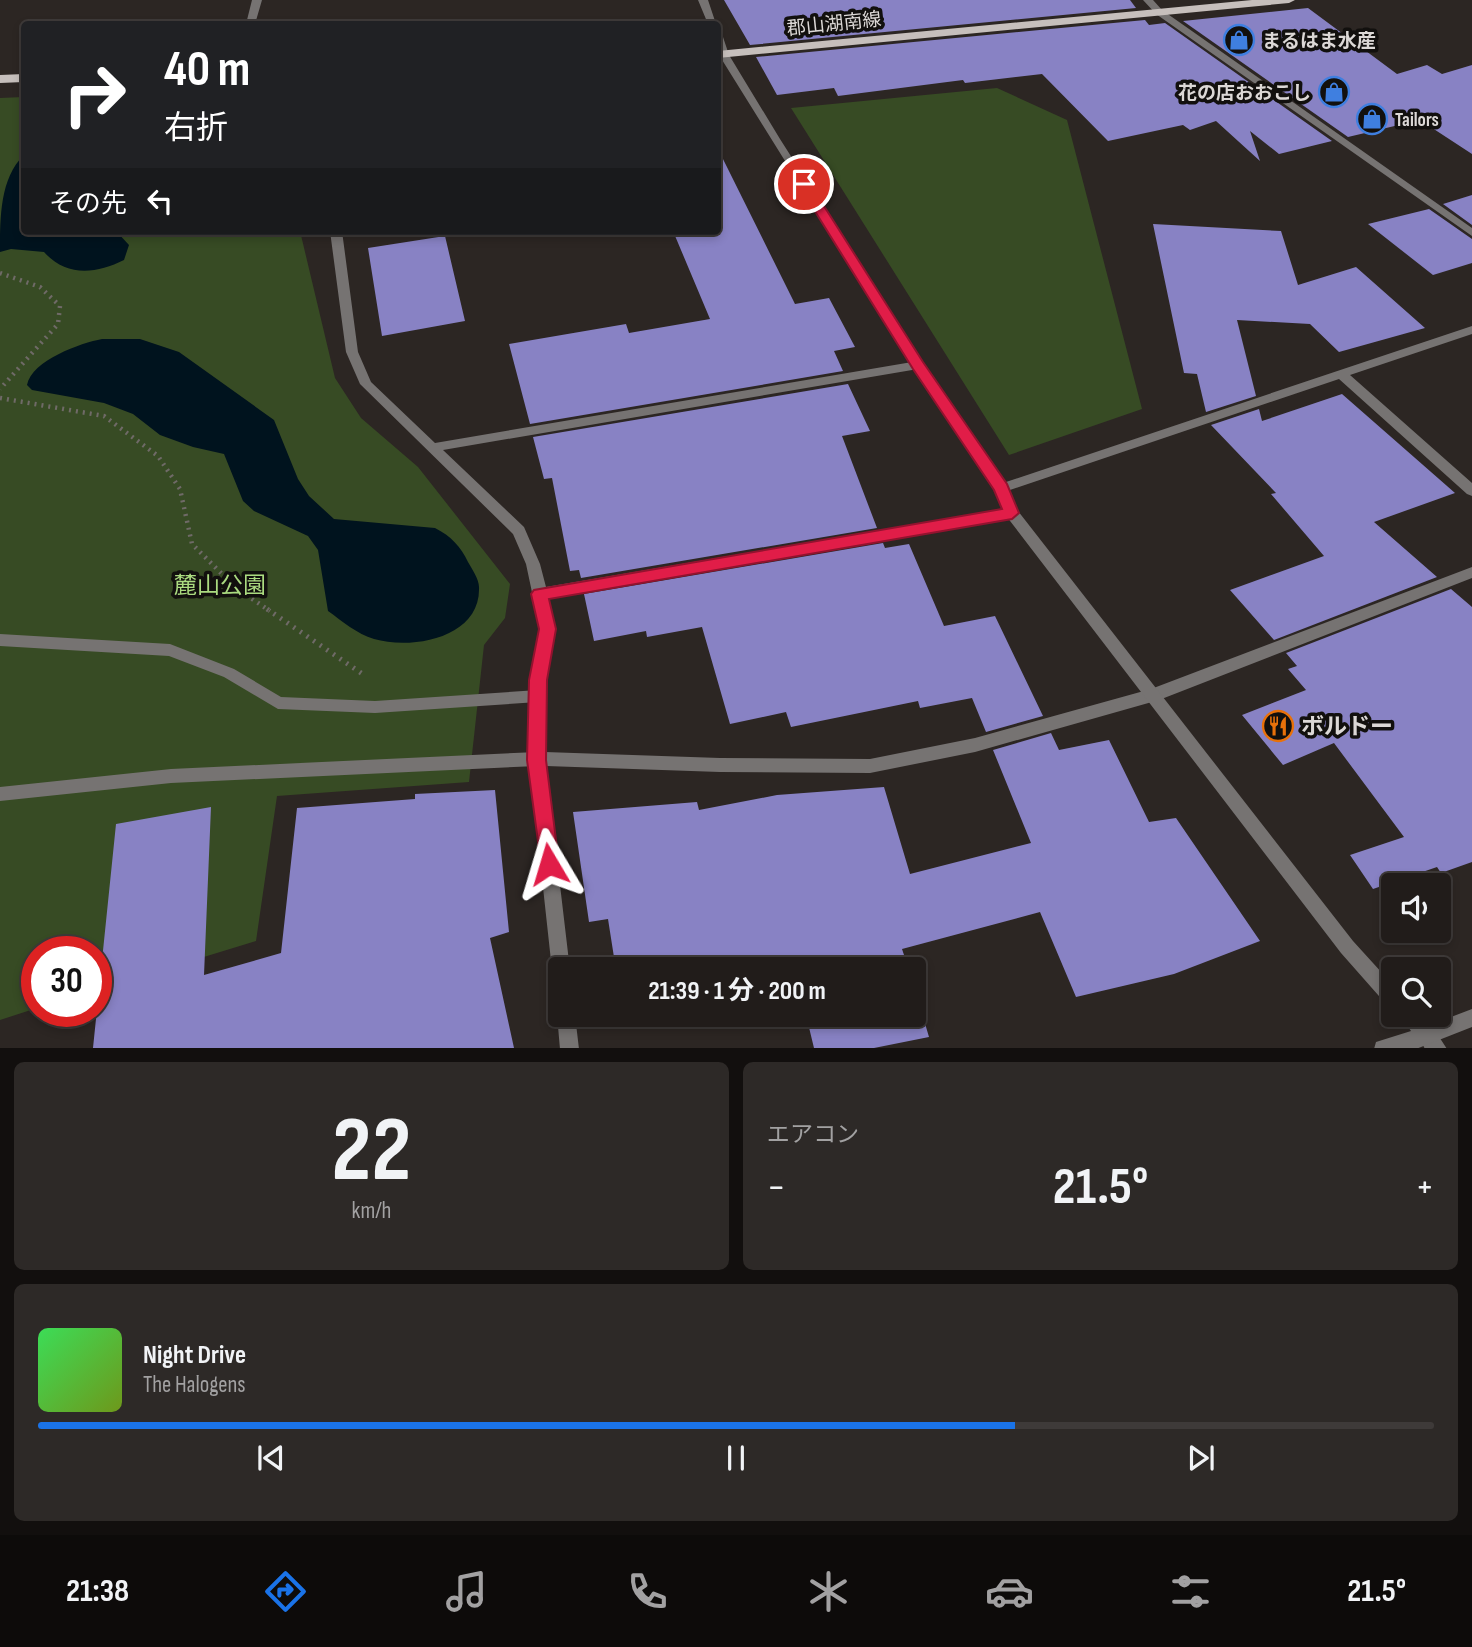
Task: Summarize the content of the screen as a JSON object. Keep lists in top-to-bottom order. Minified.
{"streets":{"main road":["郡山湖南線"]},"parks":["麓山公園"],"places":{"shop":["まるはま水産","花の店おおこし","Tailors"],"restaurant":["ボルドー"]},"page":{"turn":["40 m","右折"],"then":"その先","limit":"30","trip":"21:39 · 1 分 · 200 m","tile":[["22","km/h"],"エアコン"],"heat":["−","21.5°","+"],"song":["Night Drive","The Halogens"],"tabs":["21:38","21.5°"]}}
